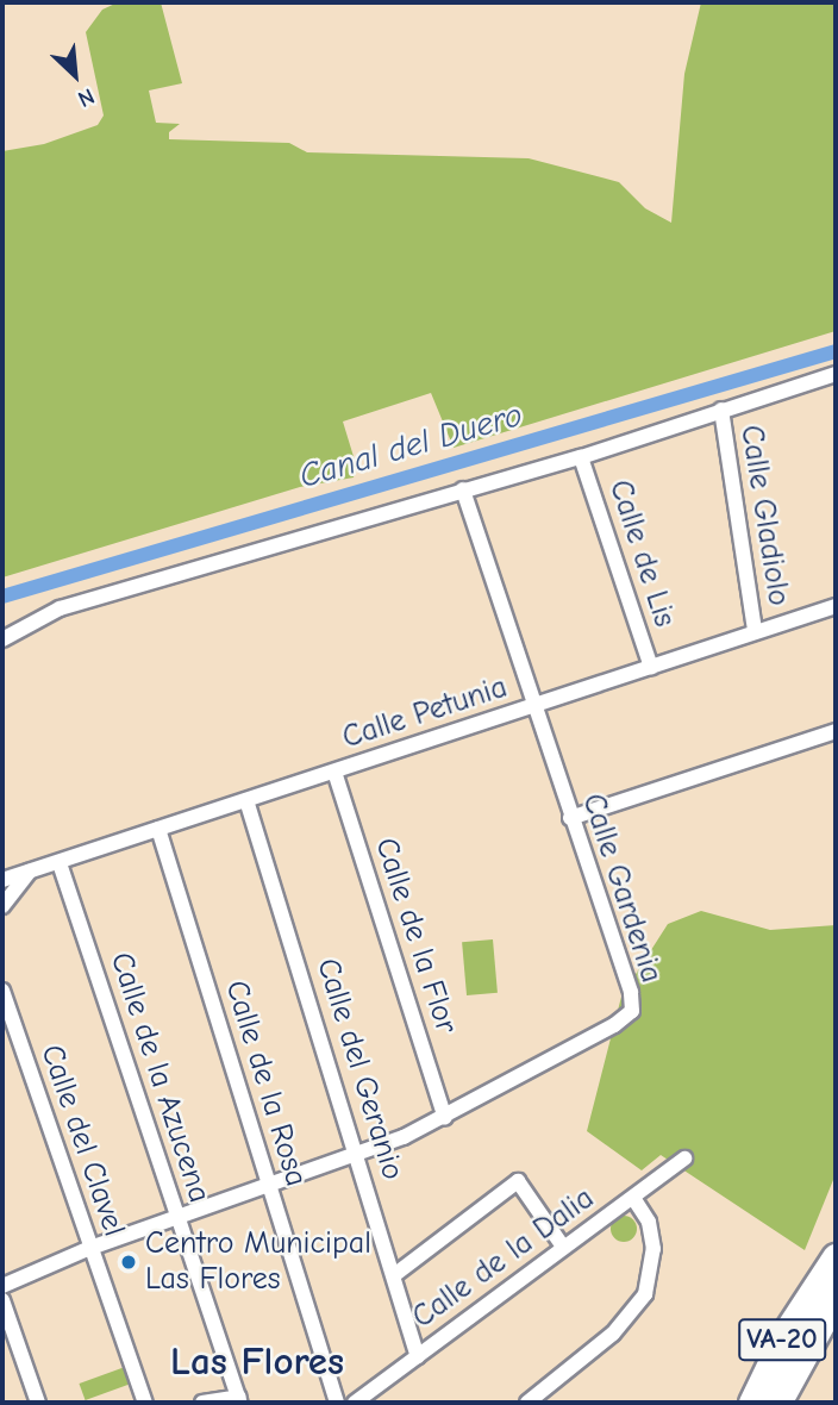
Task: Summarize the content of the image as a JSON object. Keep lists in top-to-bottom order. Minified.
{"streets":{"highway":["VA-20"],"street":["Calle Gladiolo","Calle de Lis","Calle Petunia","Calle Gardenia","Calle de la Flor","Calle del Geranio","Calle de la Azucena","Calle de la Rosa","Calle del Clavel","Calle de la Dalia"]},"crossings":[["Calle Gladiolo","Calle Petunia"],["Calle de Lis","Calle Petunia"],["Calle Petunia","Calle Gardenia"],["Calle Petunia","Calle de la Flor"],["Calle Petunia","Calle del Geranio"],["Calle Petunia","Calle de la Azucena"],["Calle Petunia","Calle de la Rosa"],["Calle Gardenia","Calle de la Flor"],["Calle Gardenia","Calle del Geranio"],["Calle Gardenia","Calle de la Azucena"],["Calle Gardenia","Calle de la Rosa"],["Calle Gardenia","Calle del Clavel"],["Calle del Geranio","Calle de la Dalia"]],"districts":["Las Flores"],"water":["Canal del Duero"],"places":["Centro Municipal Las Flores"],"north":"bottom right"}
